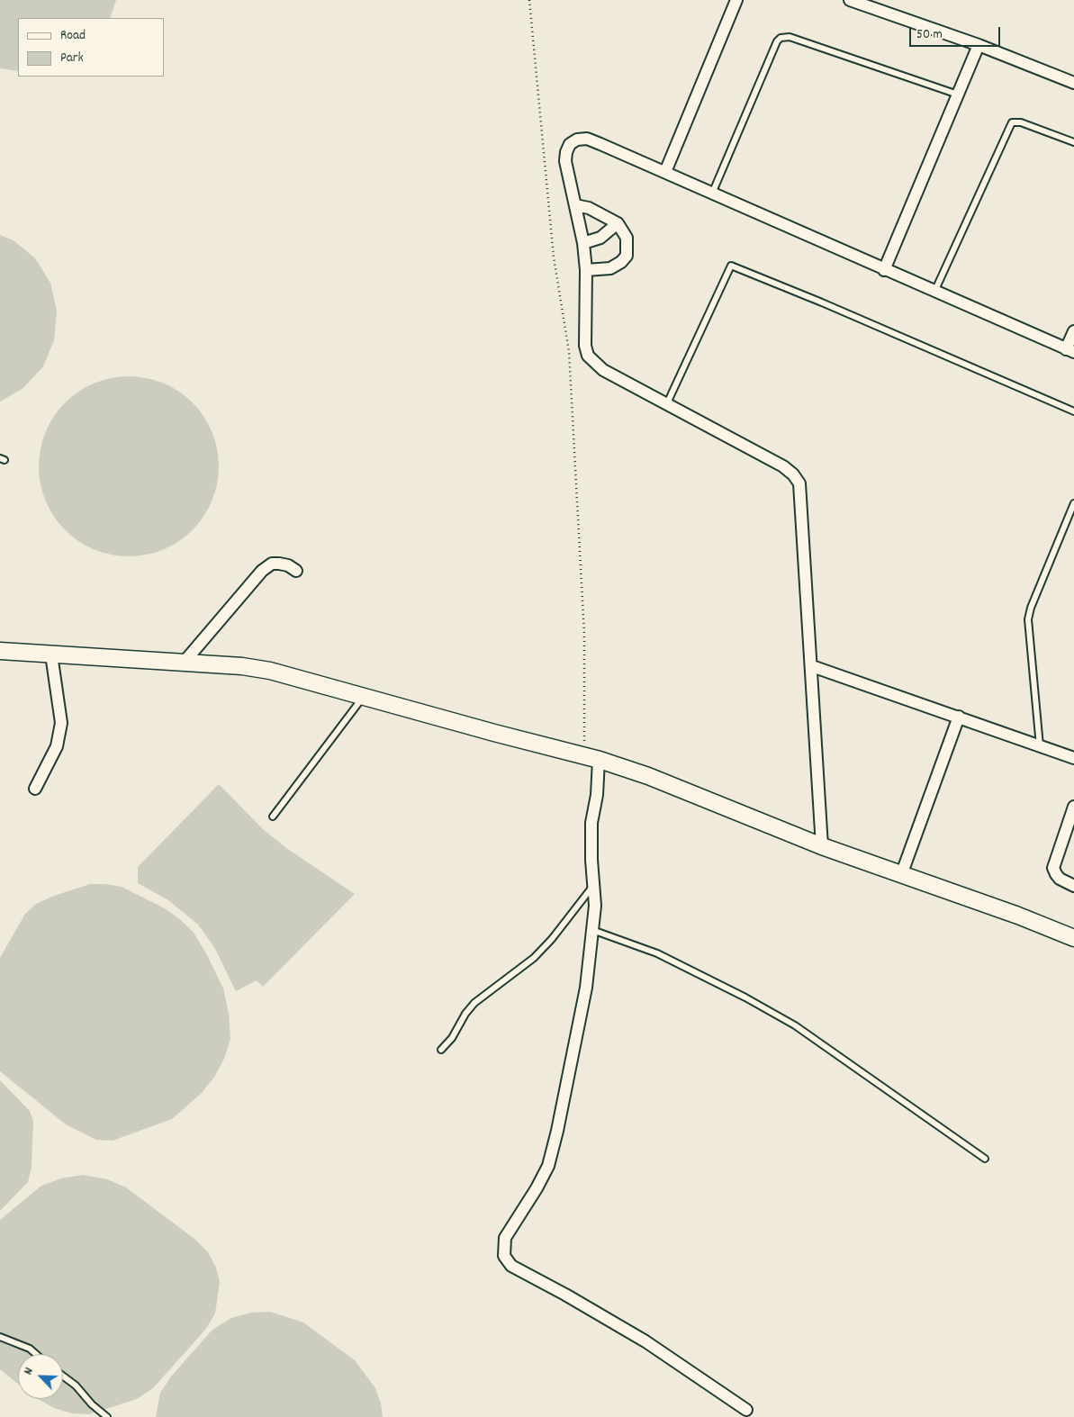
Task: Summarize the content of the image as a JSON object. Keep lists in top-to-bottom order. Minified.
{"legend":["Road","Park"],"scale_bar":"50 m","north":"top left"}
